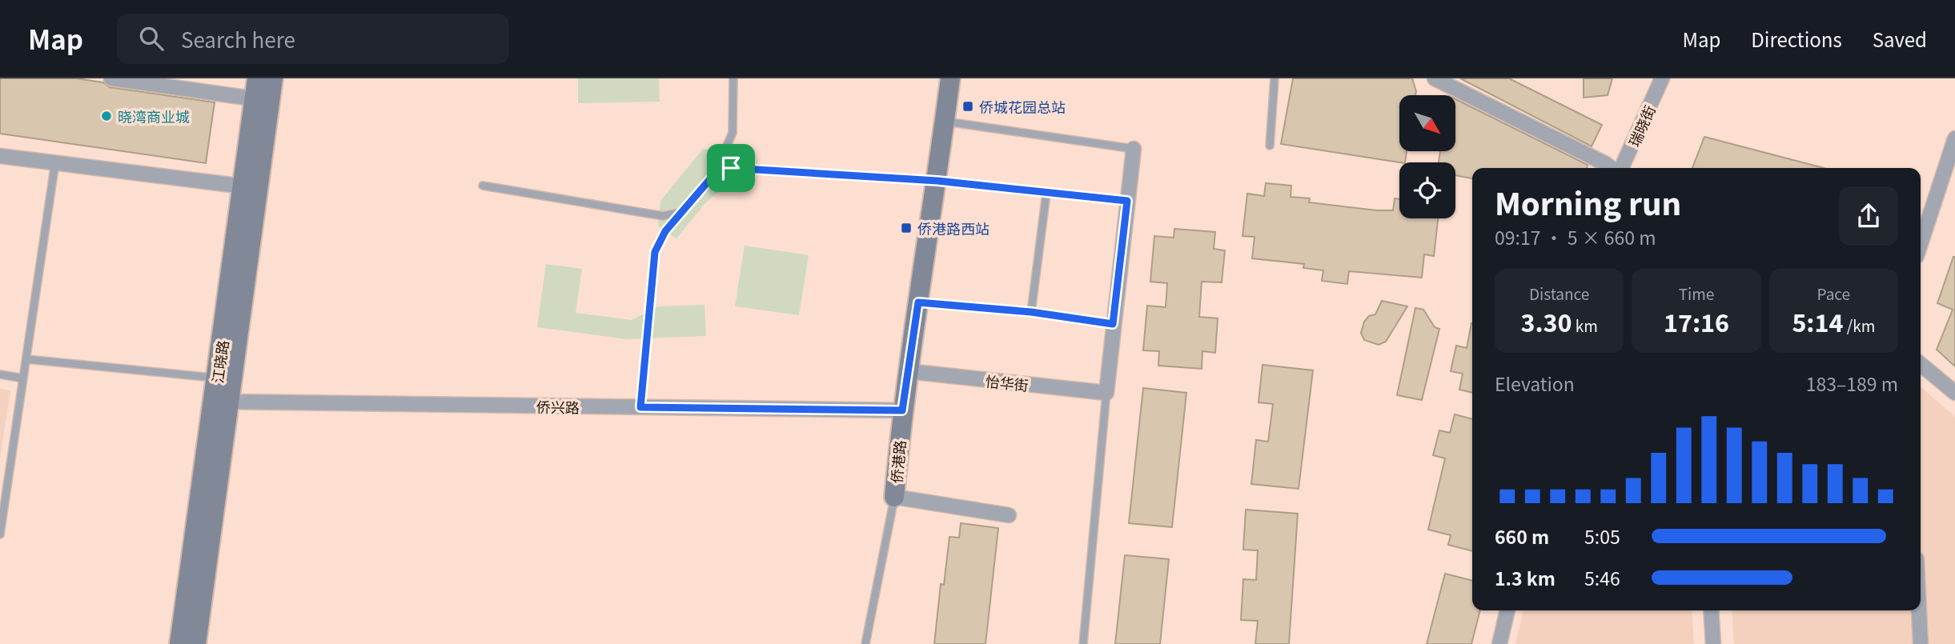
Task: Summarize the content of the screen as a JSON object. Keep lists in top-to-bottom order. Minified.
{"streets":{"street":["瑞晓街","江晓路","怡华街","侨兴路","侨港路"]},"crossings":[["江晓路","侨兴路"],["怡华街","侨港路"],["侨兴路","侨港路"]],"places":{"transit":["侨城花园总站","侨港路西站"],"other":["晓湾商业城"]},"north":"bottom right","page":{"header":"Map","search":"Search here","nav":["Map","Directions","Saved"],"heading":["Morning run","09:17 · 5 × 660 m"],"stats":[["Distance","3.30 km"],["Time","17:16"],["Pace","5:14 /km"]],"chart":["Elevation","183–189 m"],"list":[{"name":"660 m","note":"5:05"},{"name":"1.3 km","note":"5:46"}]}}
